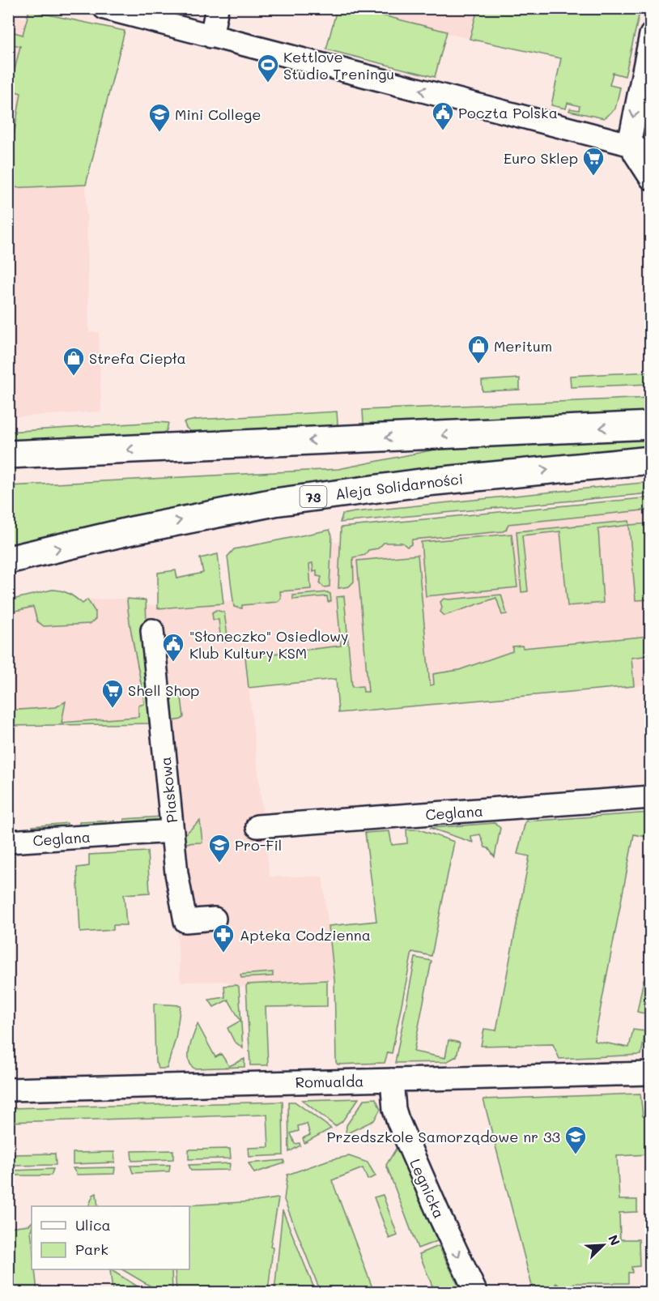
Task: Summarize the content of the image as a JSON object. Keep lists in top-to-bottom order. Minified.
{"streets":{"main road":["Aleja Solidarności","73"],"street":["Piaskowa","Ceglana","Romualda","Legnicka"]},"crossings":[["Piaskowa","Ceglana"],["Romualda","Legnicka"]],"one_way":["Legnicka"],"places":{"sports":["Kettlove Studio Treningu"],"public building":["Poczta Polska","\"Słoneczko\" Osiedlowy Klub Kultury KSM"],"school or university":["Mini College","Pro-Fil","Przedszkole Samorządowe nr 33"],"supermarket":["Euro Sklep","Shell Shop"],"shop":["Meritum","Strefa Ciepła"],"pharmacy":["Apteka Codzienna"]},"legend":["Ulica","Park"],"north":"top right"}
